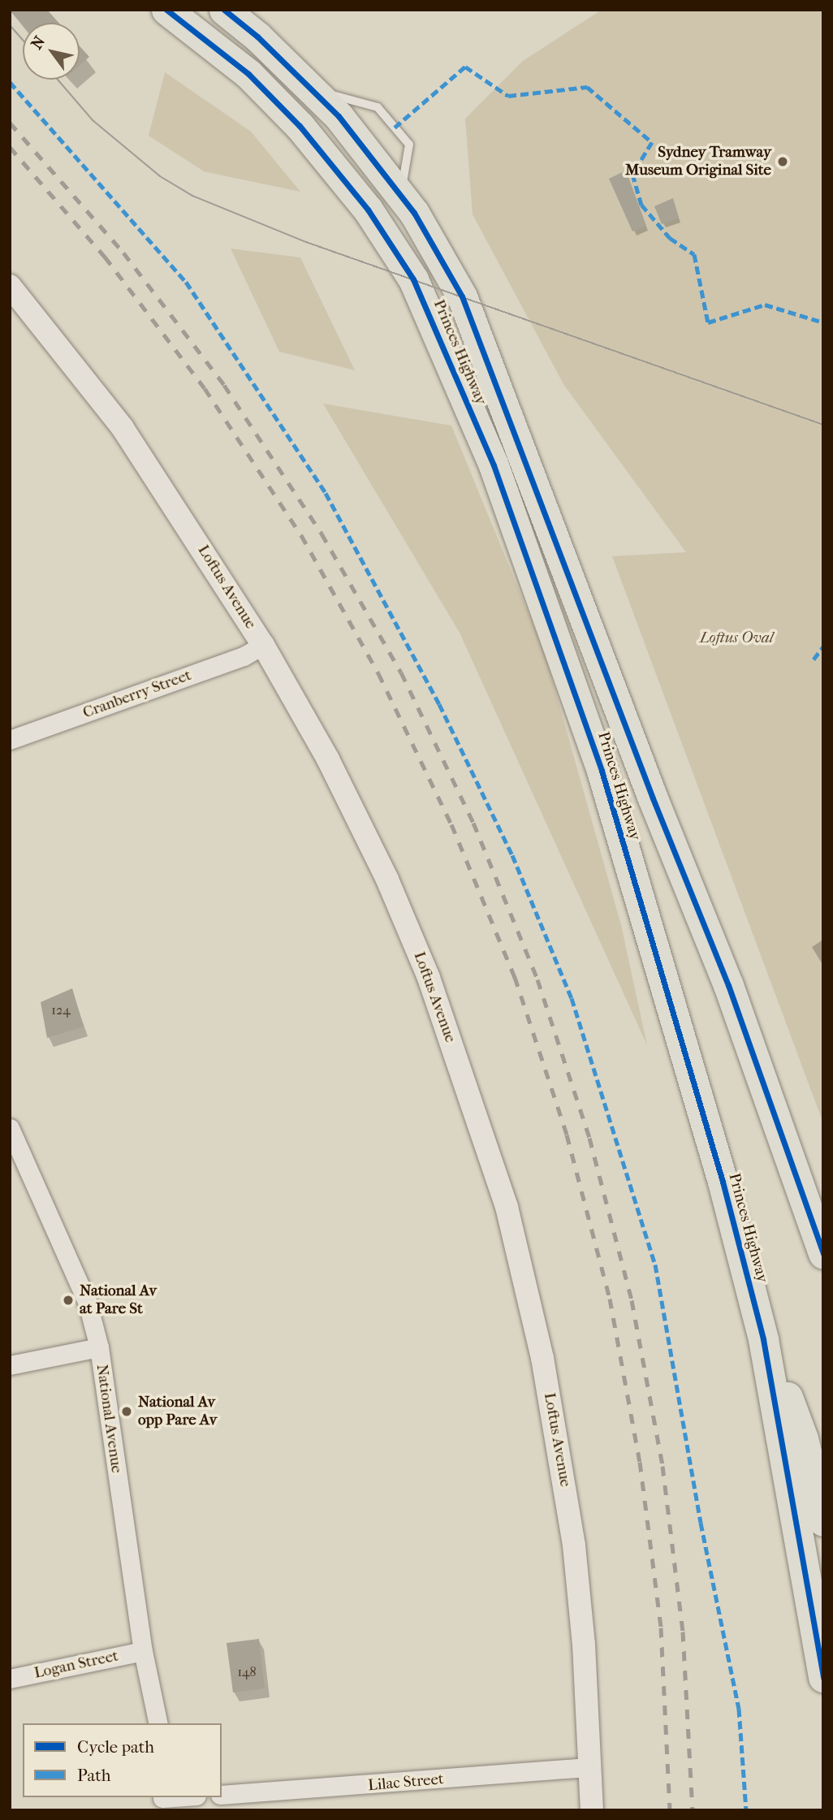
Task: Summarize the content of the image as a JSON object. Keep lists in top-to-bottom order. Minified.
{"streets":{"highway":["Princes Highway"],"street":["Loftus Avenue","Cranberry Street","National Avenue","Logan Street","Lilac Street"]},"crossings":[["Loftus Avenue","Cranberry Street"],["Loftus Avenue","Lilac Street"],["National Avenue","Logan Street"]],"parks":["Loftus Oval"],"places":["Sydney Tramway Museum Original Site","National Av at Pare St","National Av opp Pare Av"],"house_numbers":["124","148"],"legend":["Cycle path","Path"],"north":"top left"}
